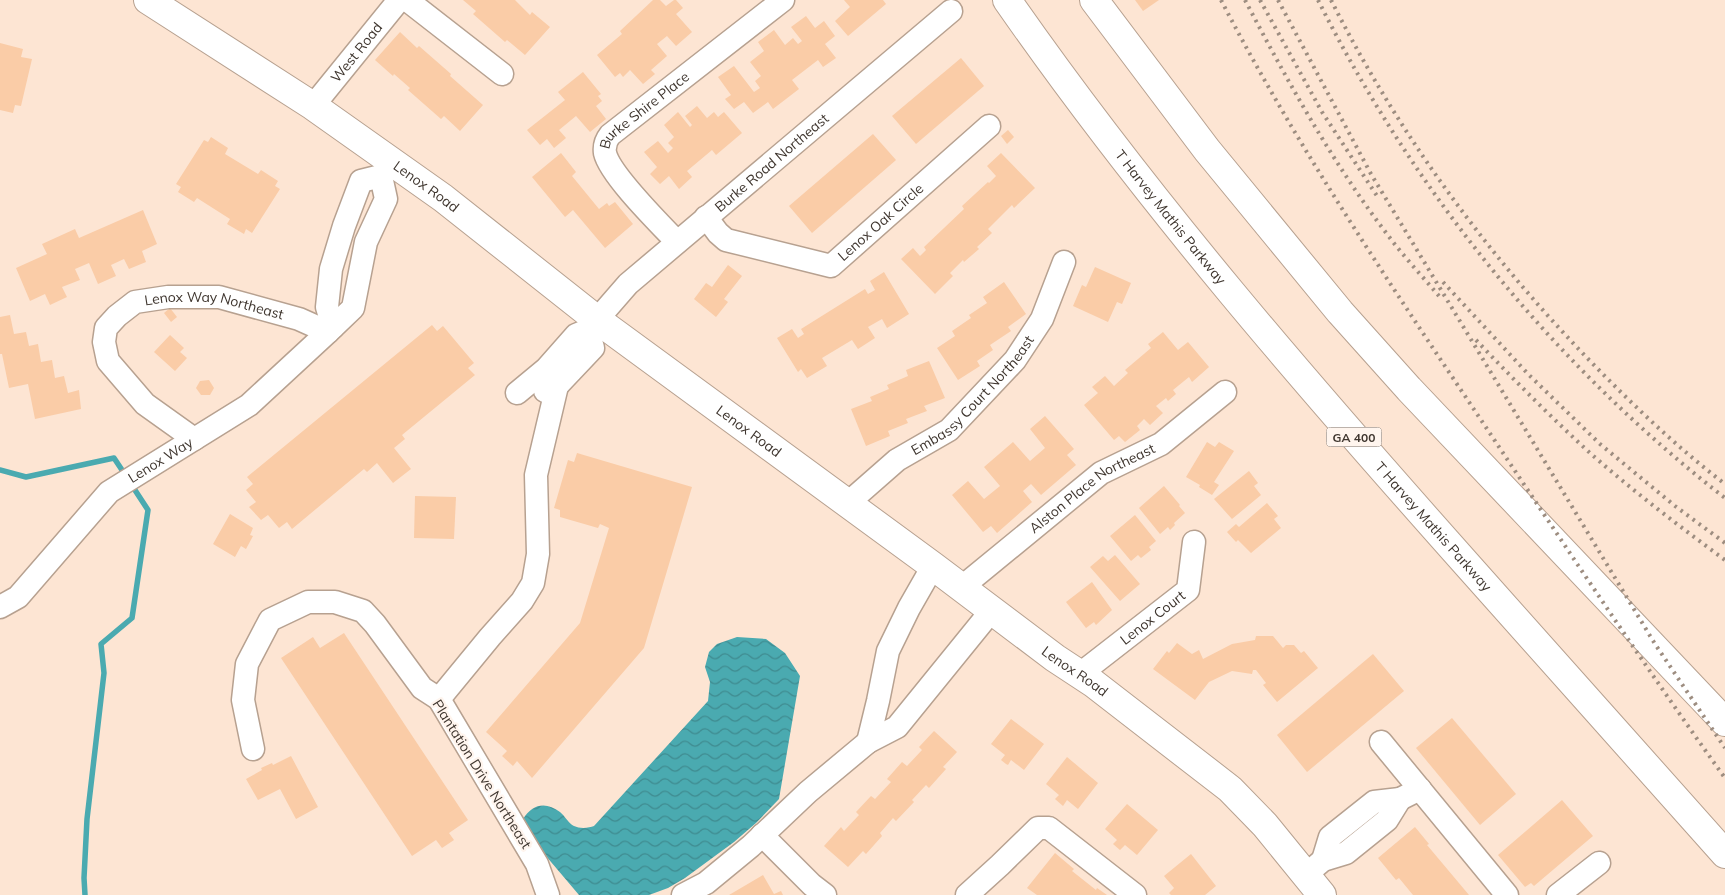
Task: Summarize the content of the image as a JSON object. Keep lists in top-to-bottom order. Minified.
{"streets":{"main road":["Lenox Road","T Harvey Mathis Parkway","GA 400"],"street":["West Road","Burke Shire Place","Burke Road Northeast","Lenox Oak Circle","Lenox Way Northeast","Embassy Court Northeast","Lenox Way","Alston Place Northeast","Lenox Court","Plantation Drive Northeast"]},"crossings":[["West Road","Lenox Road"],["Burke Shire Place","Burke Road Northeast"],["Burke Road Northeast","Lenox Road"],["Burke Road Northeast","Lenox Oak Circle"],["Burke Road Northeast","Plantation Drive Northeast"],["Lenox Road","Embassy Court Northeast"],["Lenox Road","Lenox Way"],["Lenox Road","Alston Place Northeast"],["Lenox Road","Lenox Court"],["Lenox Way Northeast","Lenox Way"]]}
